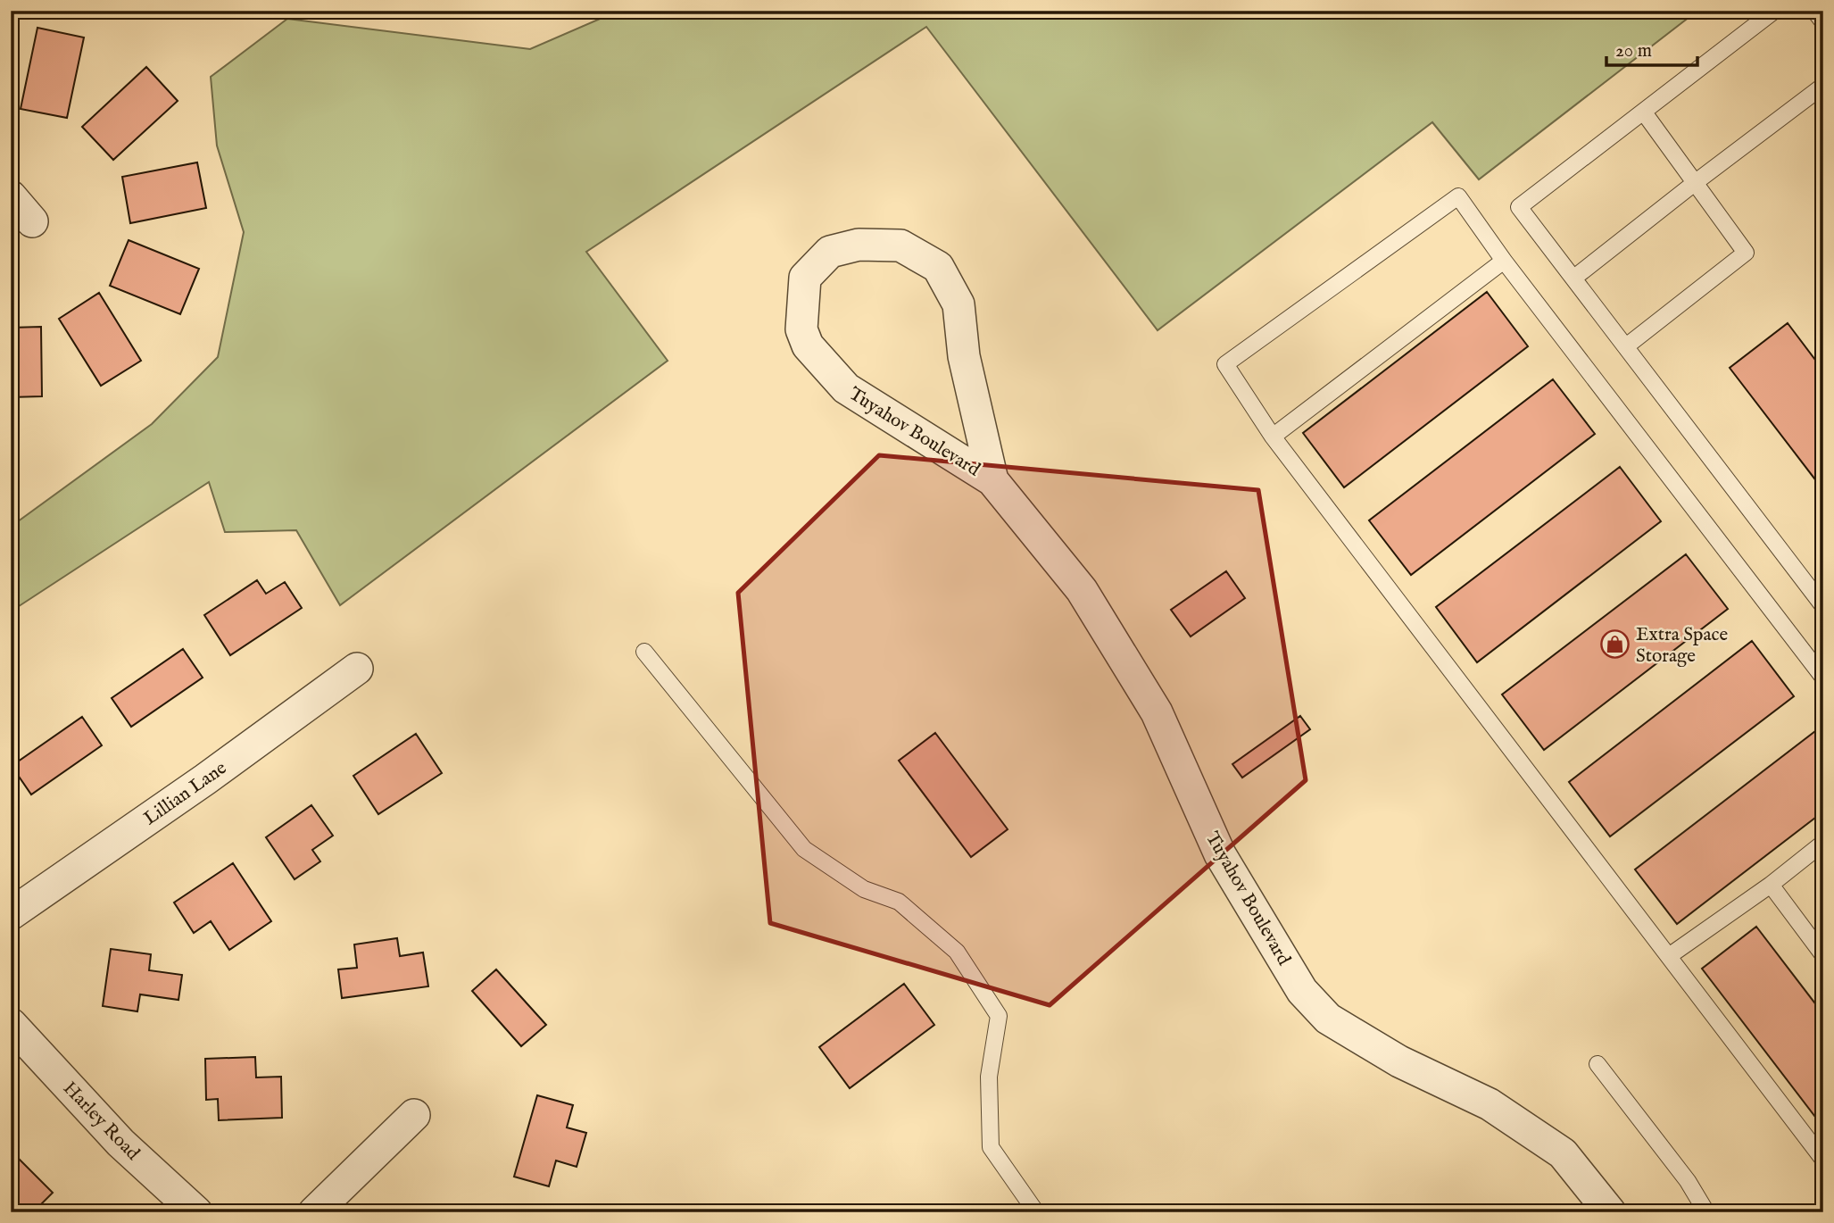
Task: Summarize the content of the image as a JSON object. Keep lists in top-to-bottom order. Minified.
{"streets":{"street":["Tuyahov Boulevard","Lillian Lane","Harley Road"]},"places":{"shop":["Extra Space Storage"]},"scale_bar":"20 m"}
